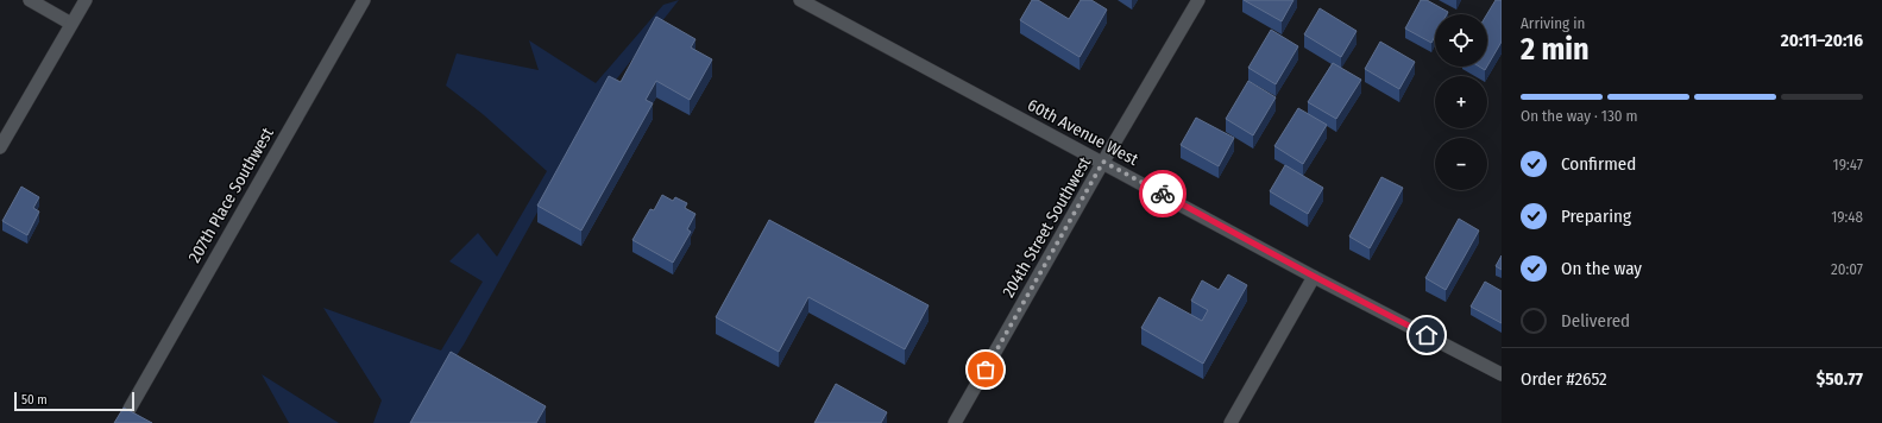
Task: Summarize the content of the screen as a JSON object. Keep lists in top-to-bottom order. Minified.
{"streets":{"street":["60th Avenue West","207th Place Southwest","204th Street Southwest"]},"crossings":[["60th Avenue West","204th Street Southwest"]],"scale_bar":"50 m","page":{"heading":["2 min","Arriving in","20:11–20:16"],"panel":["Order #2652","$50.77"],"map_buttons":["+","−"],"bar":"On the way · 130 m","list":[["Confirmed","19:47"],["Preparing","19:48"],["On the way","20:07"],"Delivered"],"scale":"50 m"}}
